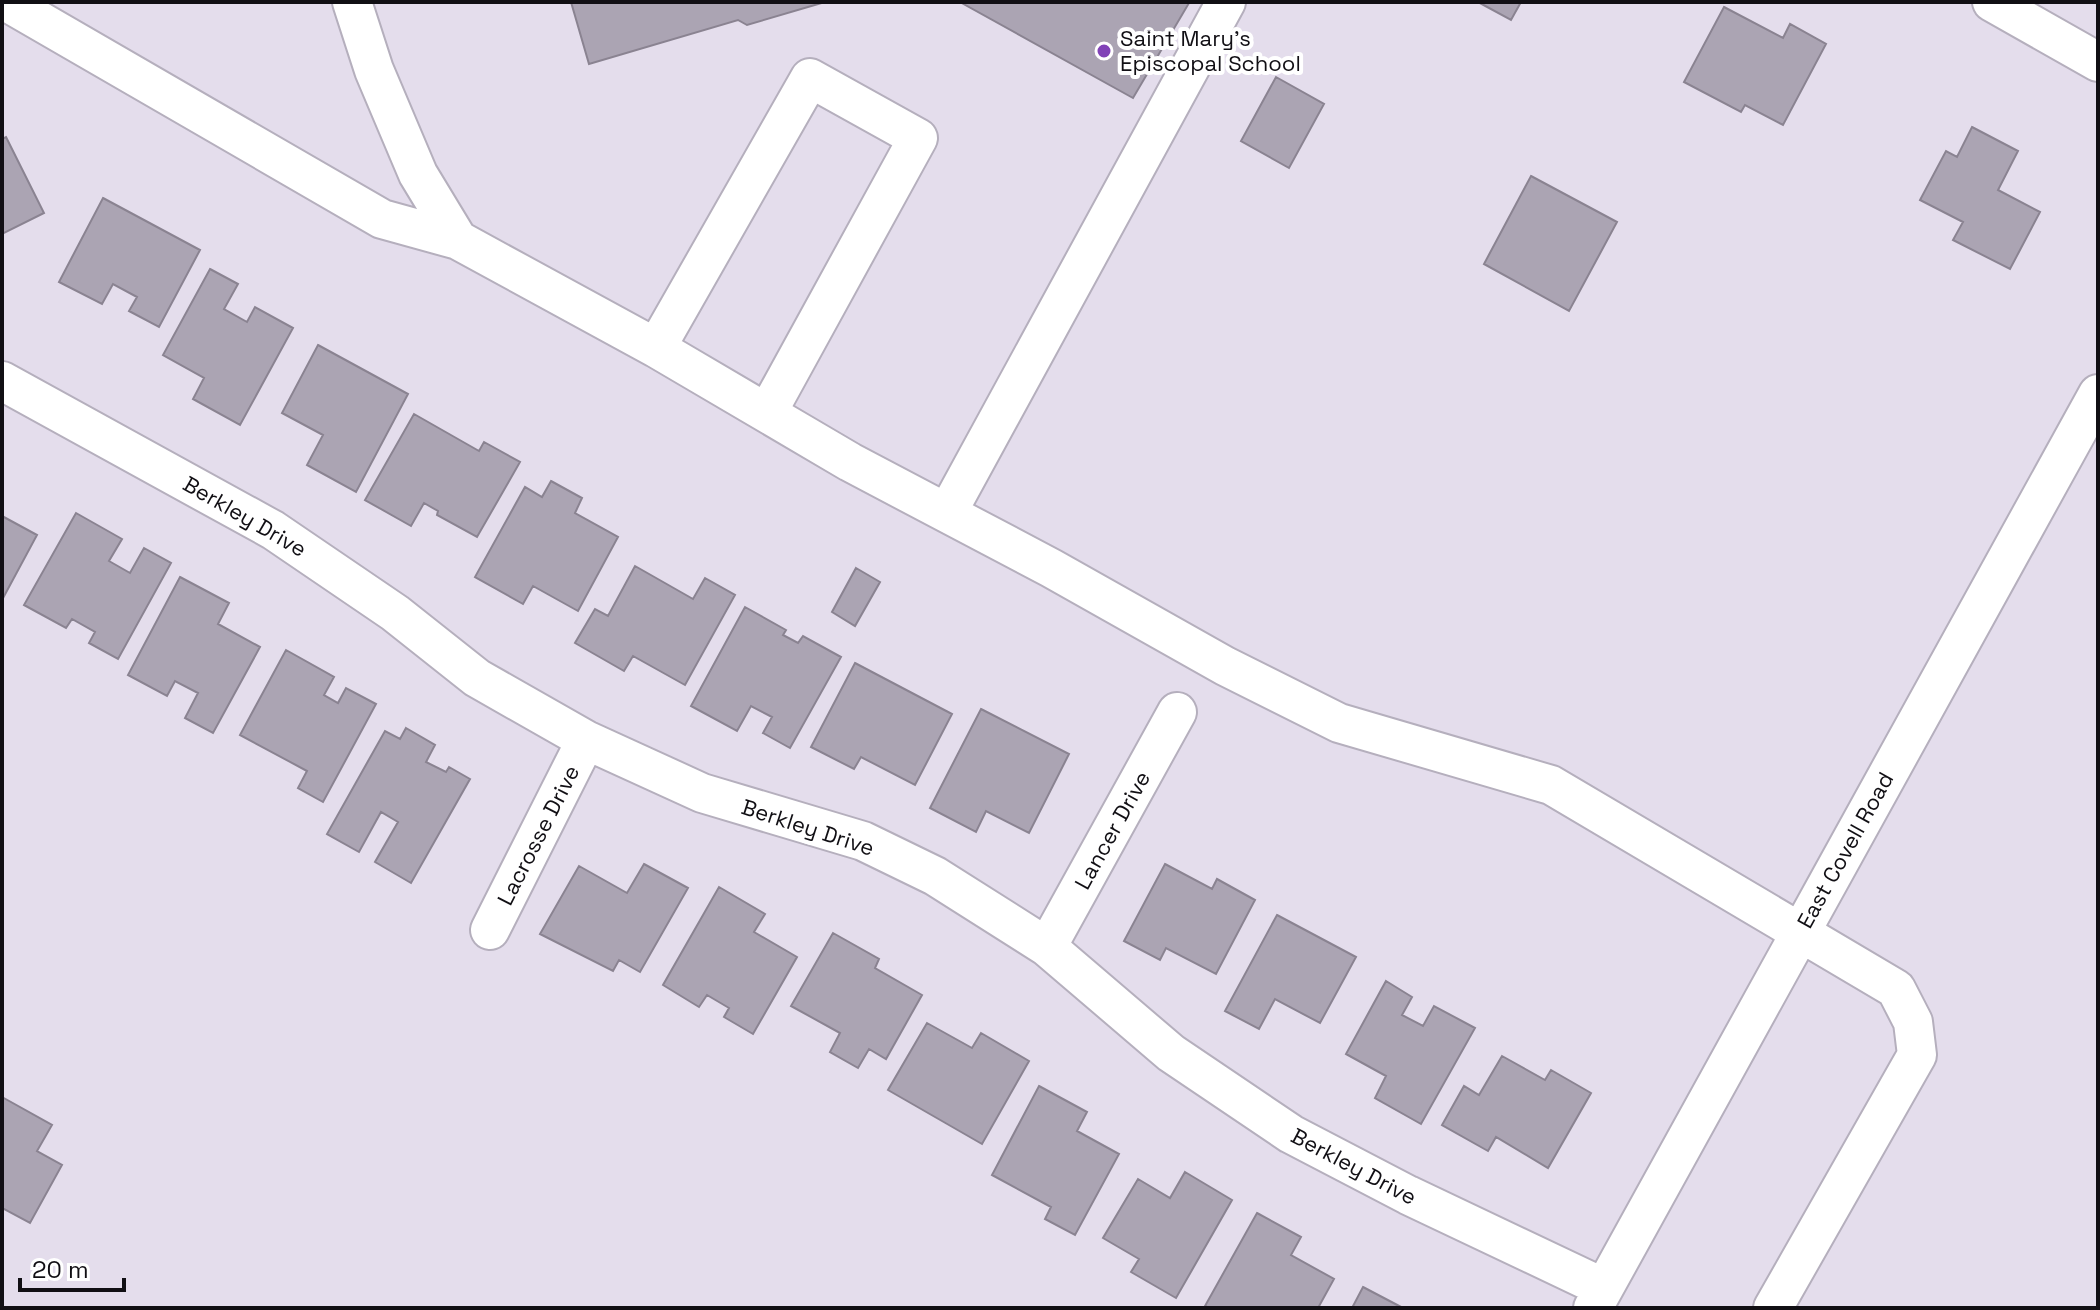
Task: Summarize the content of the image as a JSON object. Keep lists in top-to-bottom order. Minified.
{"streets":{"street":["Berkley Drive","Lancer Drive","Lacrosse Drive","East Covell Road"]},"crossings":[["Berkley Drive","Lancer Drive"],["Berkley Drive","Lacrosse Drive"],["Berkley Drive","East Covell Road"]],"places":["Saint Mary's Episcopal School"],"scale_bar":"20 m"}
